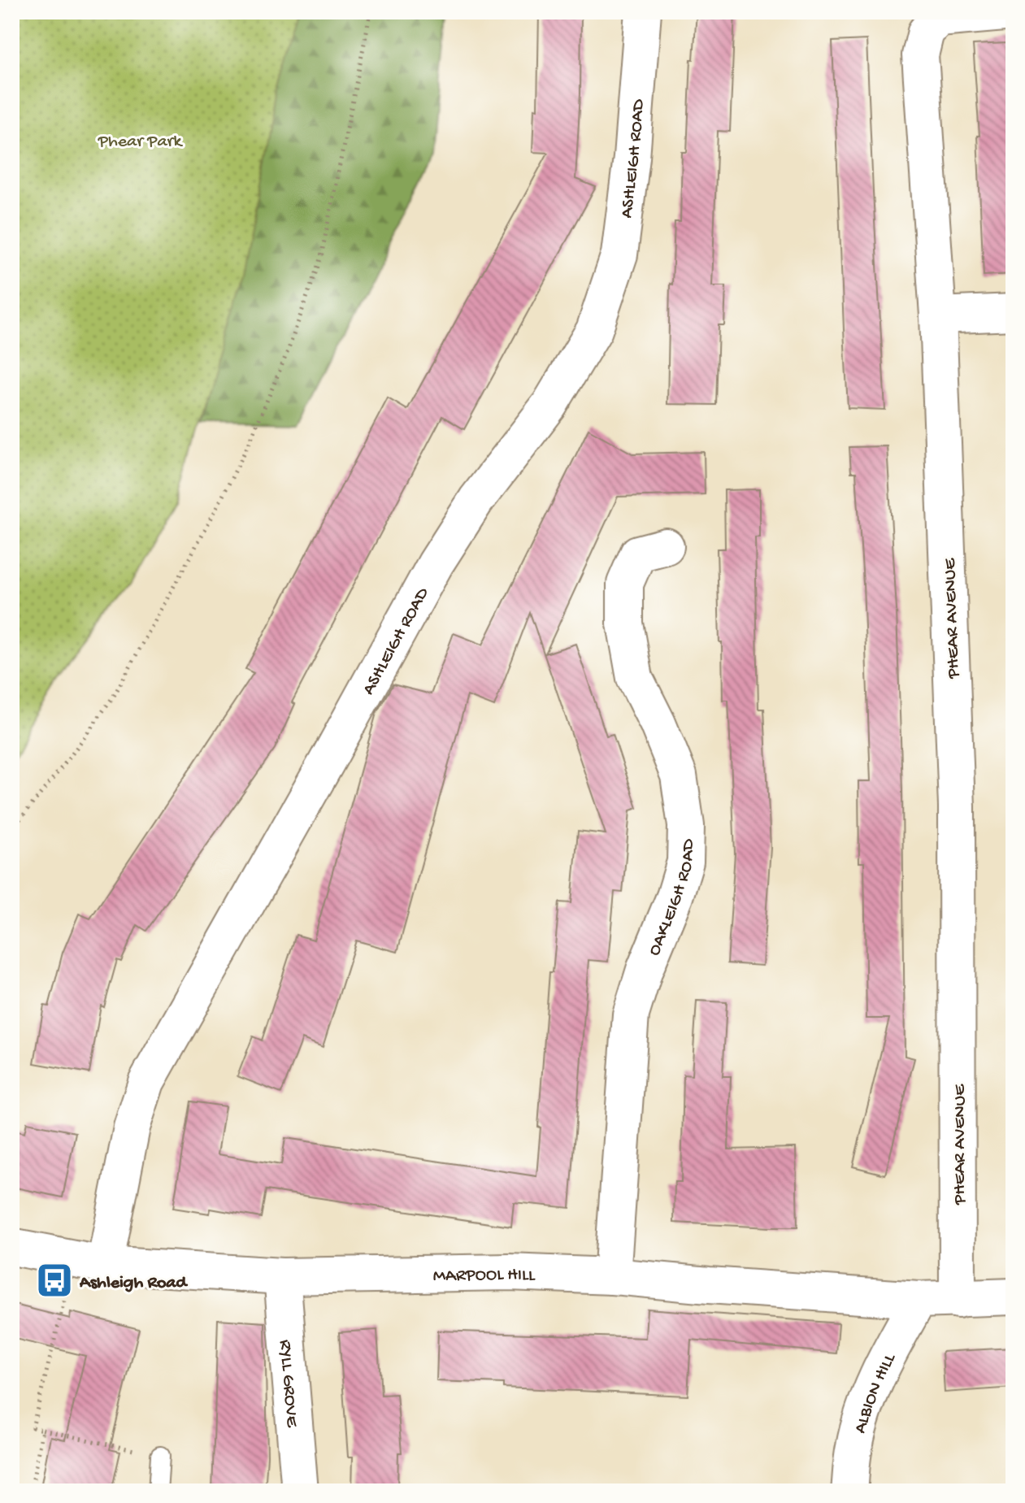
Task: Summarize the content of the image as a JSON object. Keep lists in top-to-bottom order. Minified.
{"streets":{"street":["ASHLEIGH ROAD","PHEAR AVENUE","OAKLEIGH ROAD","MARPOOL HILL","RYLL GROVE","ALBION HILL"]},"crossings":[["ASHLEIGH ROAD","MARPOOL HILL"],["PHEAR AVENUE","MARPOOL HILL"],["OAKLEIGH ROAD","MARPOOL HILL"],["MARPOOL HILL","RYLL GROVE"],["MARPOOL HILL","ALBION HILL"]],"parks":["Phear Park"],"places":{"bus stop":["Ashleigh Road"]}}
